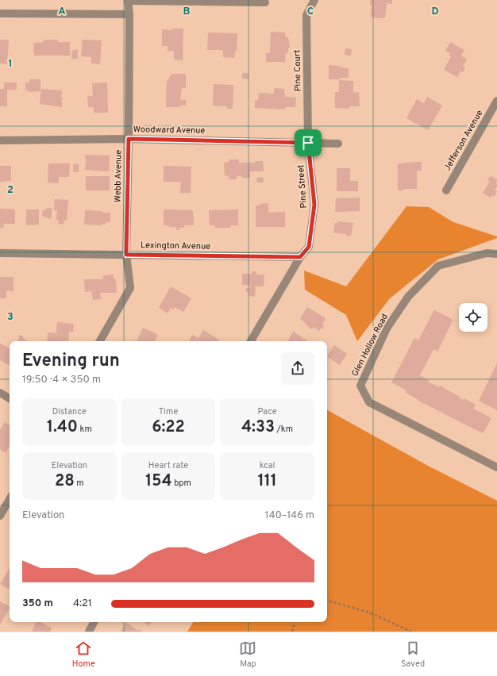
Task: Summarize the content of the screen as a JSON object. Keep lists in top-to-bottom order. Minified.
{"streets":{"street":["Pine Court","Woodward Avenue","Jefferson Avenue","Webb Avenue","Pine Street","Lexington Avenue","Glen Hollow Road"]},"crossings":[["Pine Court","Woodward Avenue"],["Pine Court","Pine Street"],["Woodward Avenue","Webb Avenue"],["Woodward Avenue","Pine Street"],["Webb Avenue","Lexington Avenue"],["Pine Street","Lexington Avenue"]],"page":{"heading":["Evening run","19:50 · 4 × 350 m"],"stats":[["Distance","1.40 km"],["Time","6:22"],["Pace","4:33 /km"],["Elevation","28 m"],["Heart rate","154 bpm"],["kcal","111"]],"chart":["Elevation","140–146 m"],"list":[{"name":"350 m","note":"4:21"}],"tabs":["Home","Map","Saved"]},"grid":{"columns":["A","B","C","D"],"rows":["1","2","3"]}}
